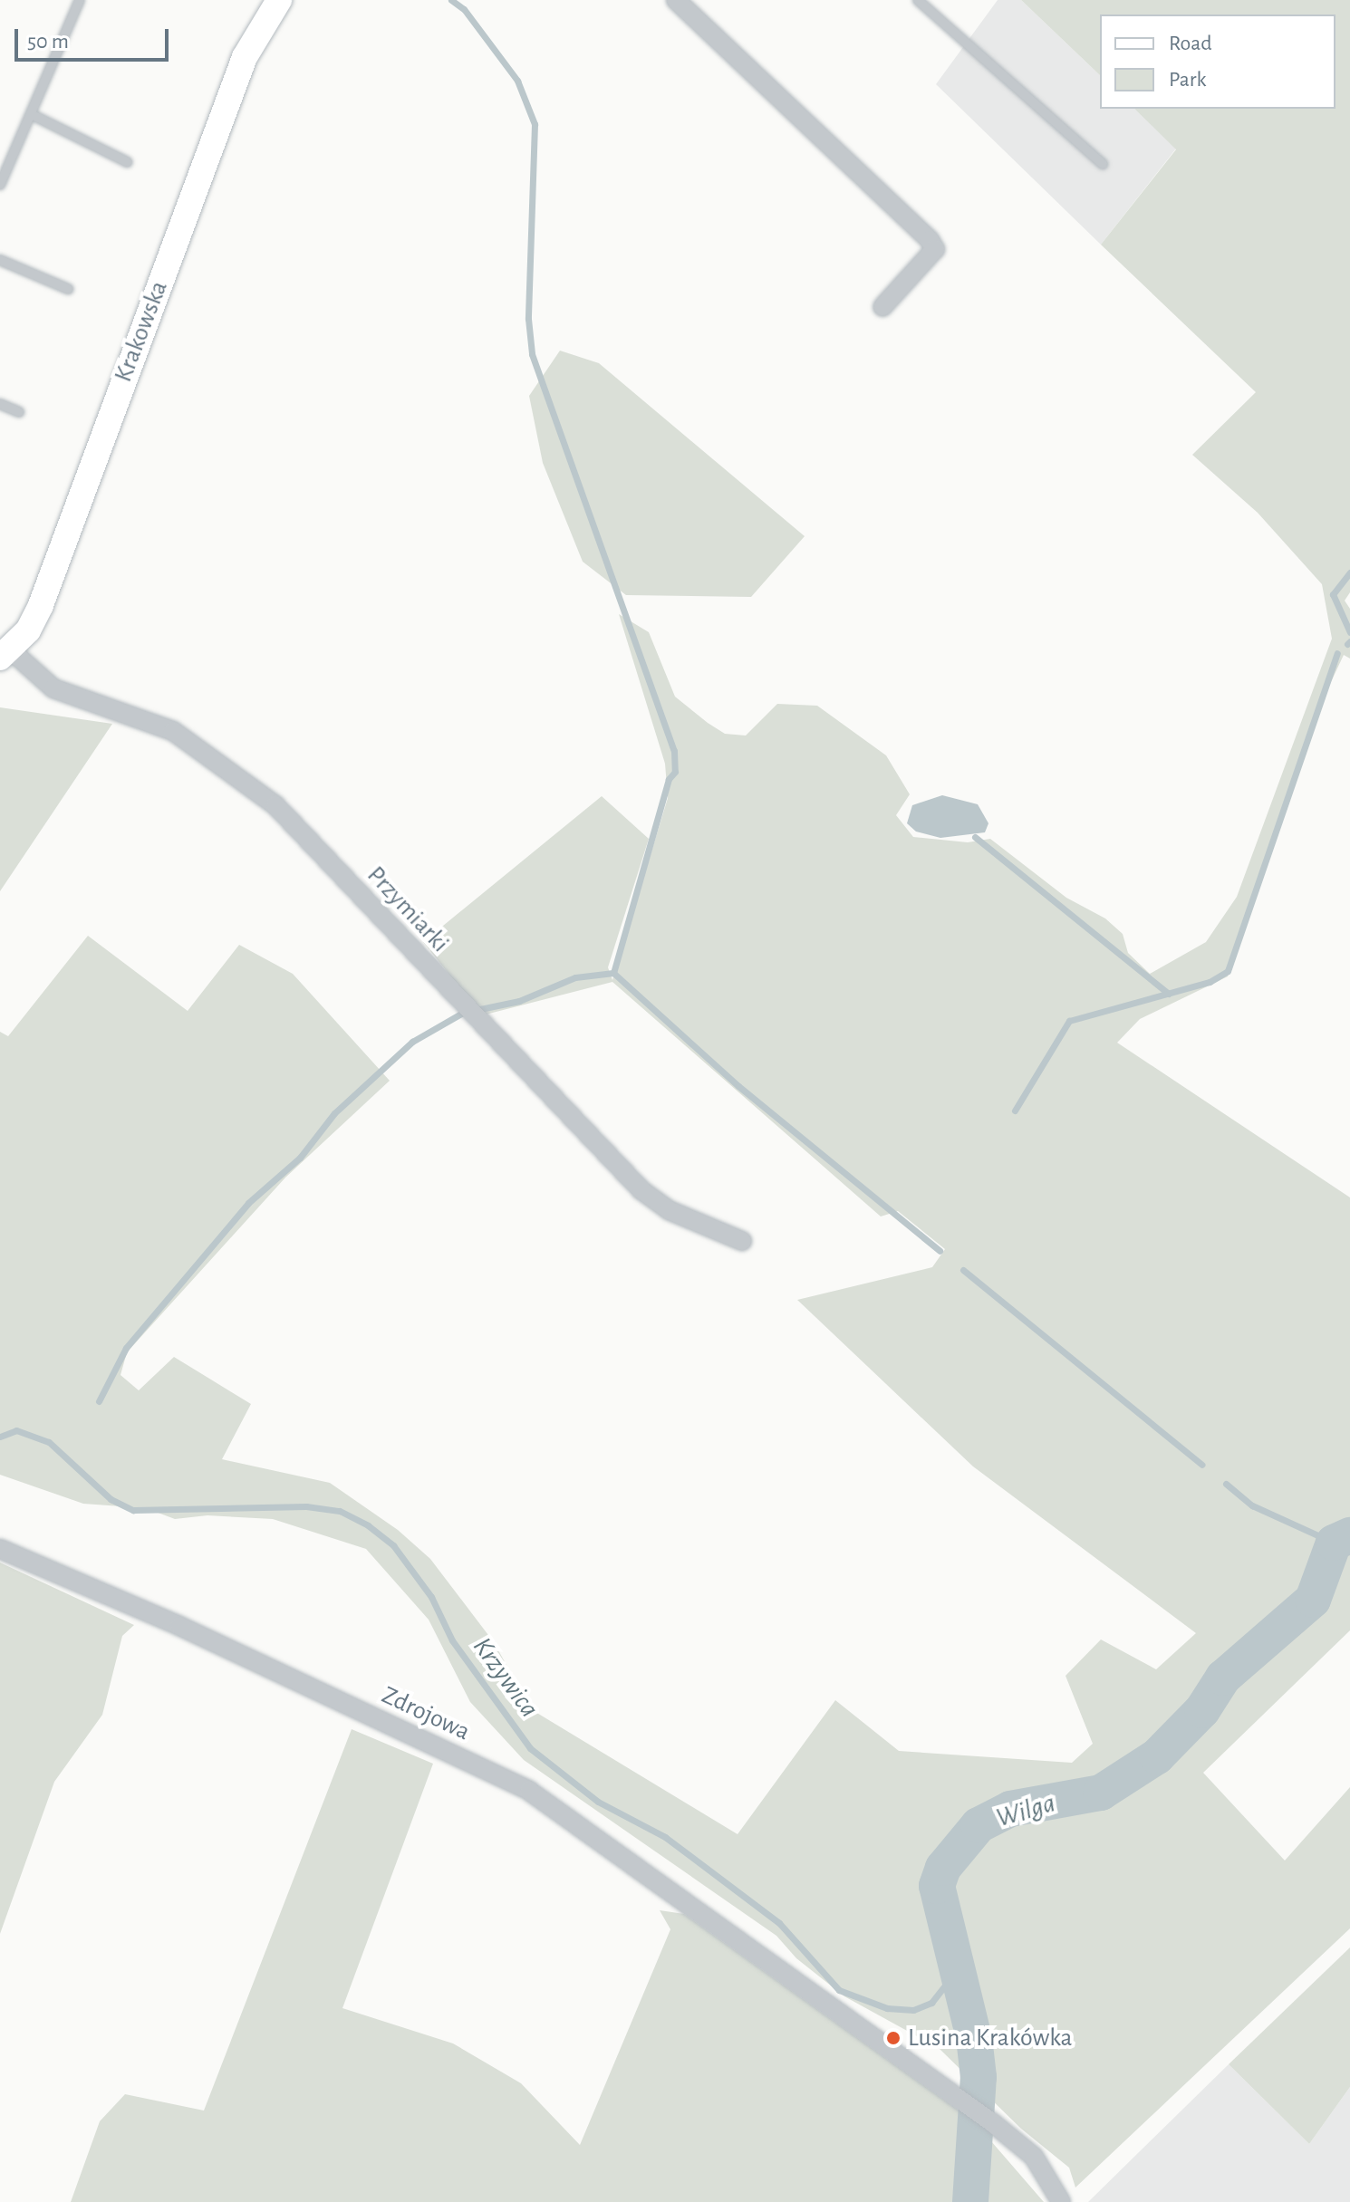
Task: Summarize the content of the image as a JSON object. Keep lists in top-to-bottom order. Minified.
{"streets":{"street":["Krakowska","Przymiarki","Zdrojowa"]},"crossings":[["Krakowska","Przymiarki"]],"water":["Krzywica","Wilga"],"places":["Lusina Krakówka"],"legend":["Road","Park"],"scale_bar":"50 m"}
